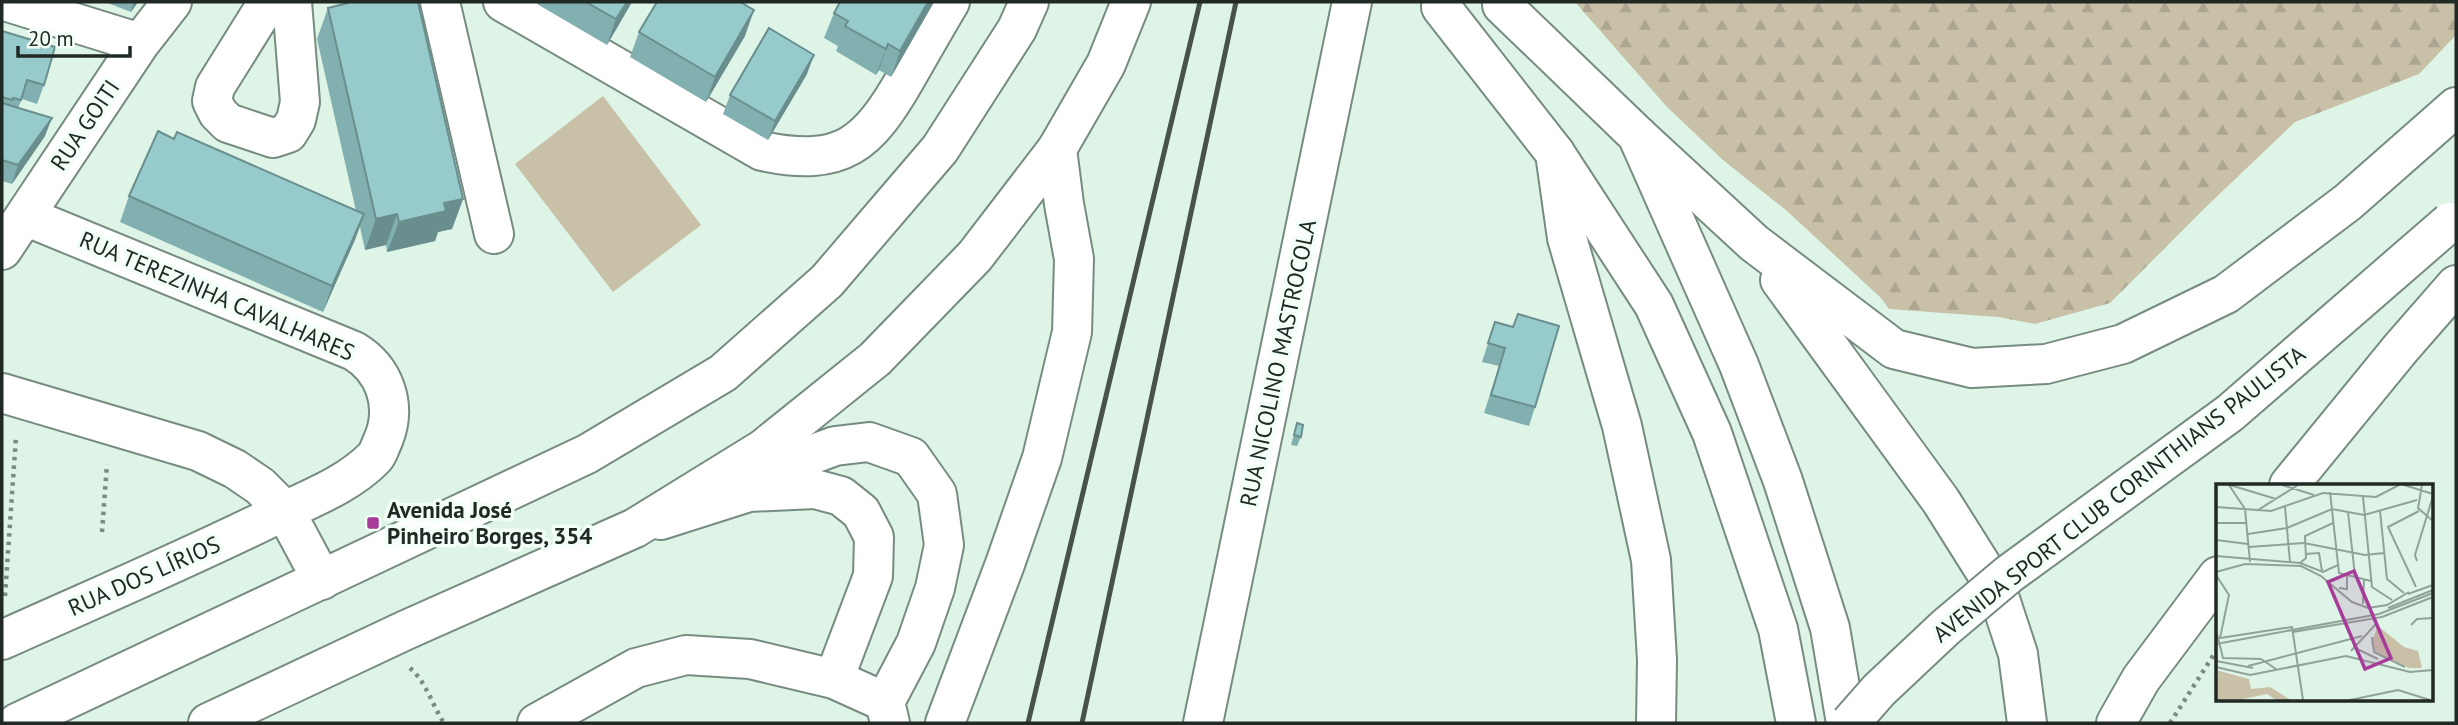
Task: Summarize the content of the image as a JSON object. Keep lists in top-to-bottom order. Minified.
{"streets":{"main road":["RUA GOITI","RUA TEREZINHA CAVALHARES","RUA NICOLINO MASTROCOLA","AVENIDA SPORT CLUB CORINTHIANS PAULISTA","RUA DOS LÍRIOS"]},"crossings":[["RUA GOITI","RUA TEREZINHA CAVALHARES"],["RUA TEREZINHA CAVALHARES","RUA DOS LÍRIOS"]],"places":{"transit":["Avenida José Pinheiro Borges, 354"]},"scale_bar":"20 m"}
